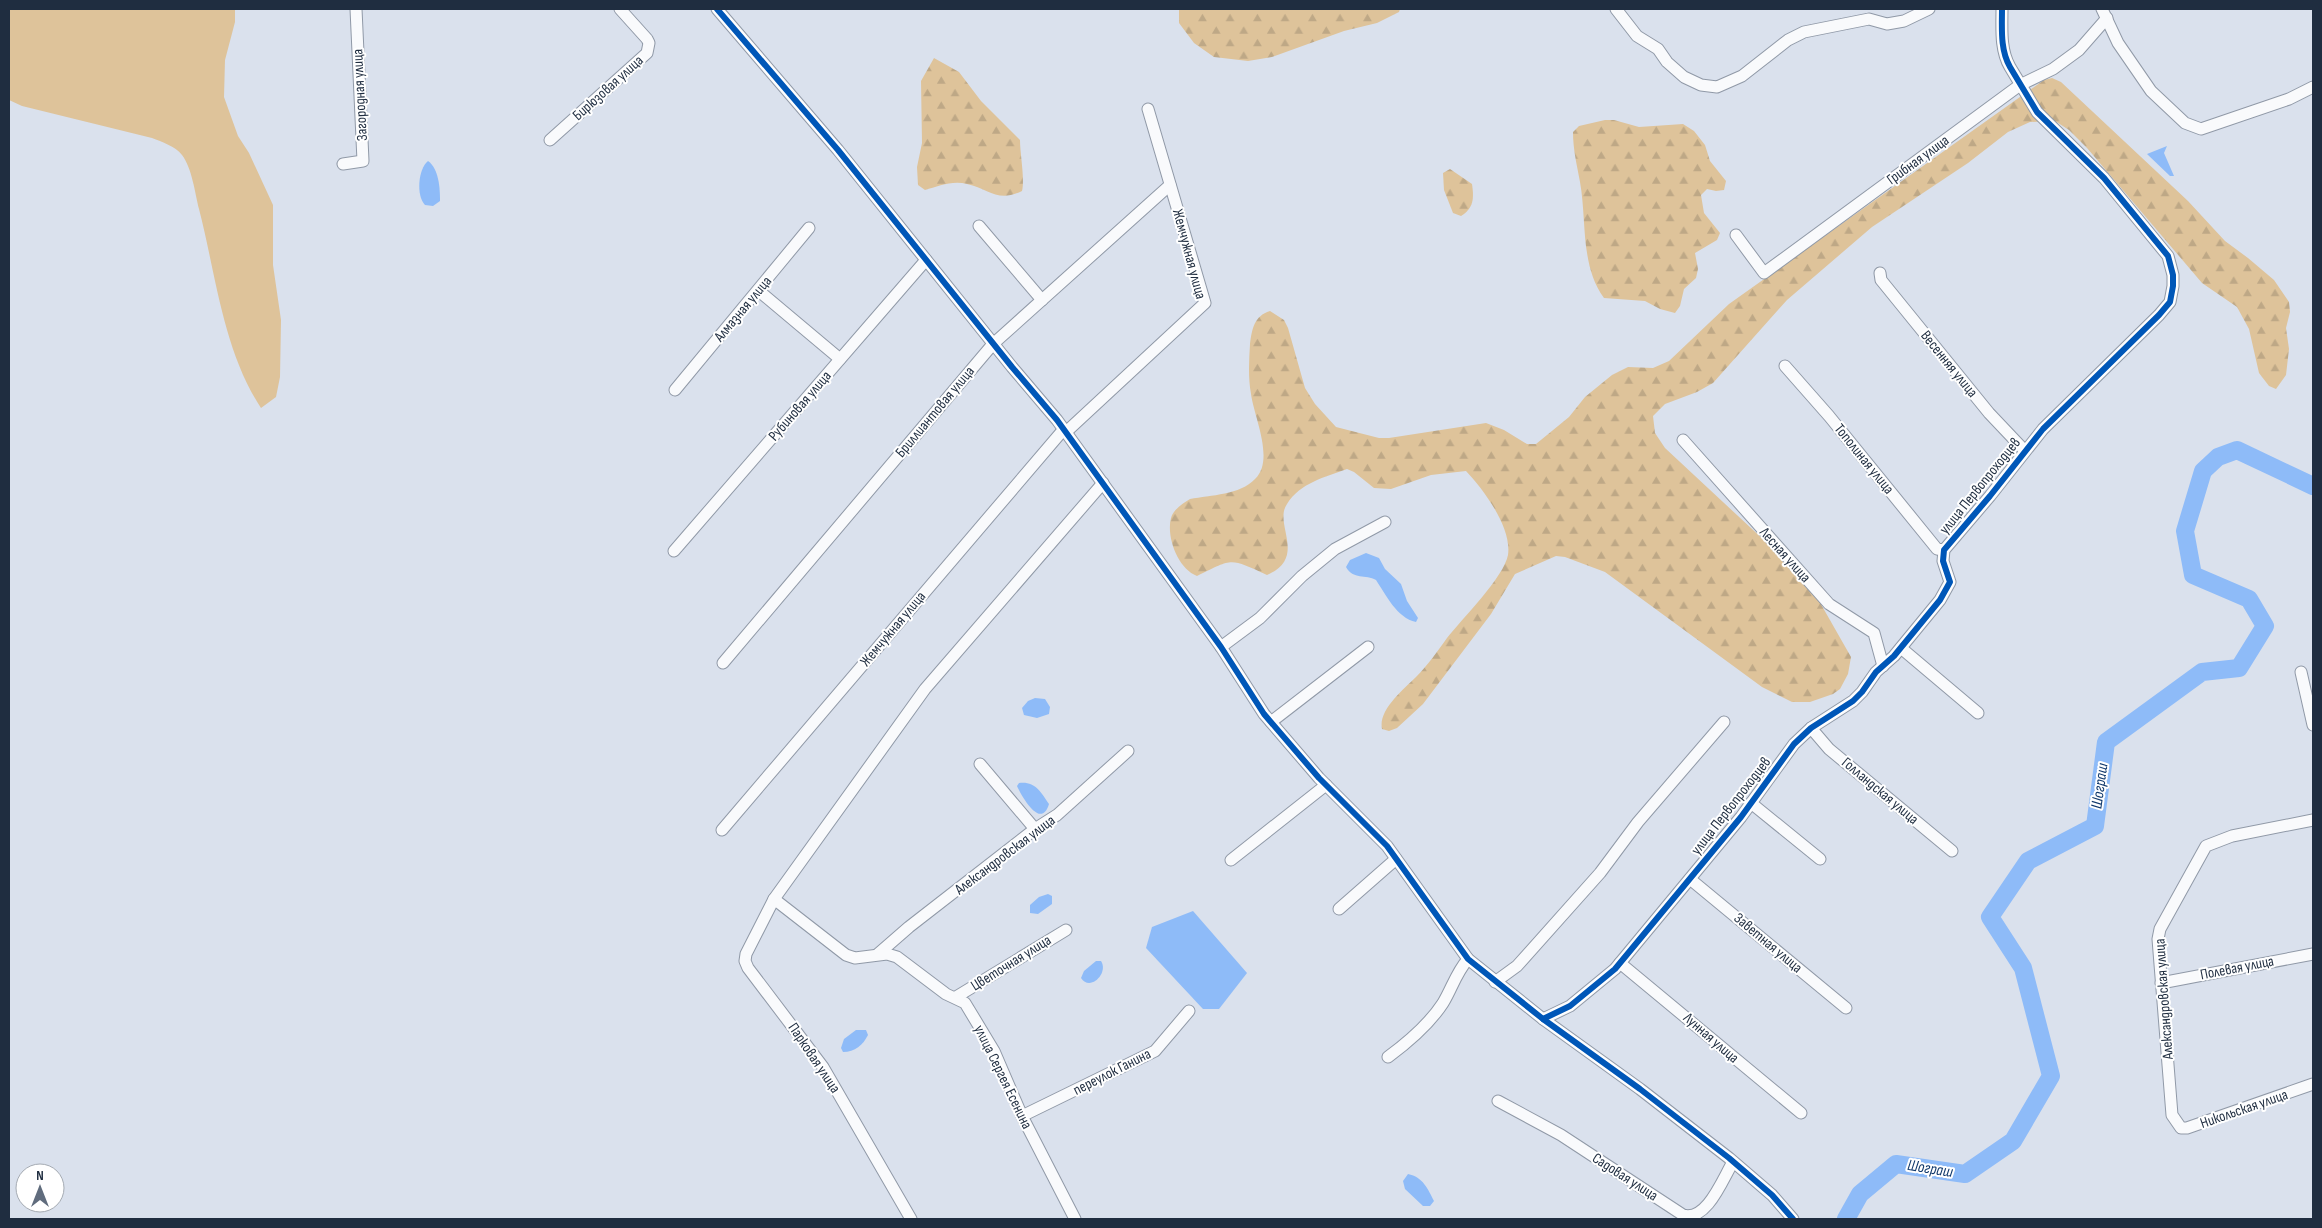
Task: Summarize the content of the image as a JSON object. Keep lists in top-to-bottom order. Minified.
{"streets":{"street":["Бирюзовая улица","Загородная улица","Грибная улица","Жемчужная улица","Алмазная улица","Весенняя улица","Рубиновая улица","Бриллиантовая улица","Тополиная улица","улица Первопроходцев","Лесная улица","Голландская улица","Александровская улица","Заветная улица","Цветочная улица","Полевая улица","Лунная улица","Парковая улица","переулок Ганина","улица Сергея Есенина","Никольская улица","Садовая улица"]},"crossings":[["Грибная улица","улица Первопроходцев"],["Жемчужная улица","Бриллиантовая улица"],["Весенняя улица","улица Первопроходцев"],["Тополиная улица","улица Первопроходцев"],["улица Первопроходцев","Лесная улица"],["улица Первопроходцев","Голландская улица"],["улица Первопроходцев","Заветная улица"],["улица Первопроходцев","Лунная улица"],["Александровская улица","Полевая улица"],["Александровская улица","улица Сергея Есенина"],["Александровская улица","Никольская улица"],["Цветочная улица","улица Сергея Есенина"],["Парковая улица","улица Сергея Есенина"],["переулок Ганина","улица Сергея Есенина"]],"water":["Шограш"],"north":"top"}
